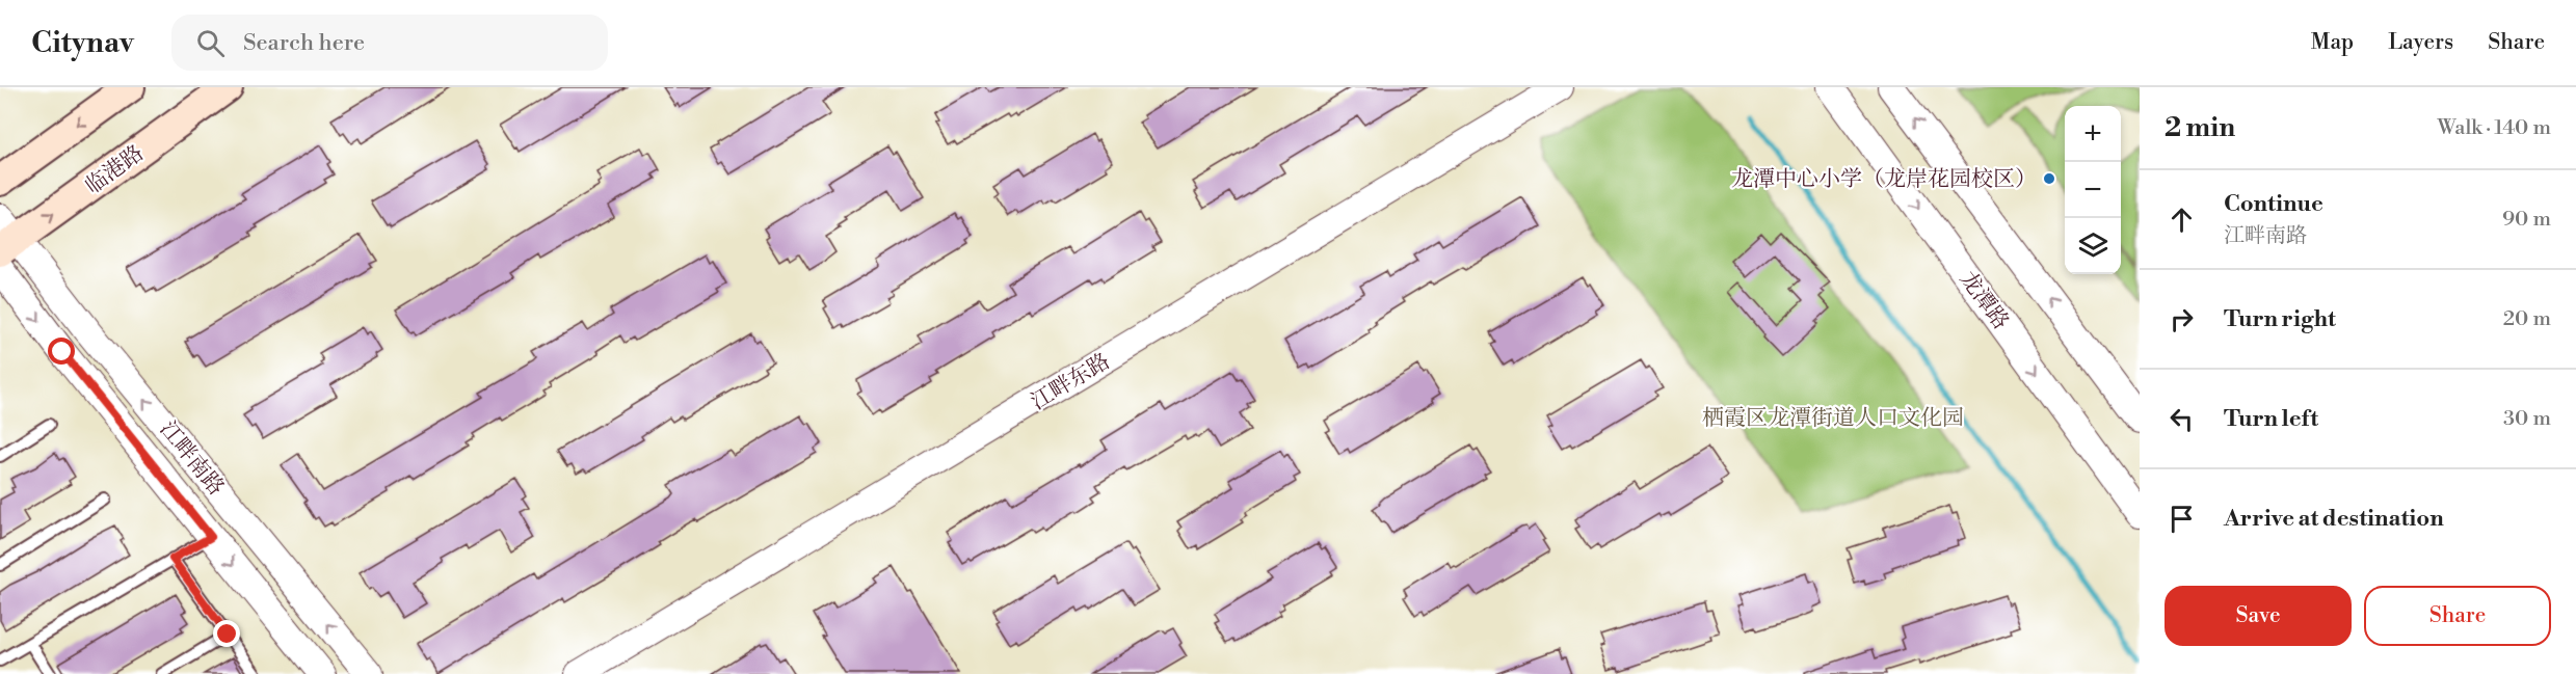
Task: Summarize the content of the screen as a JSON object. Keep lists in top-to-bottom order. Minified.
{"streets":{"main road":["临港路"],"street":["龙潭路","江畔东路","江畔南路"]},"crossings":[["临港路","江畔南路"]],"parks":["栖霞区龙潭街道人口文化园"],"places":["龙潭中心小学（龙岸花园校区）"],"page":{"header":"Citynav","search":"Search here","nav":["Map","Layers","Share"],"heading":["2 min","Walk · 140 m"],"map_buttons":["+","−"],"list":[["Continue","江畔南路","90 m"],["Turn right","20 m"],["Turn left","30 m"],"Arrive at destination"],"buttons":["Save","Share"]}}
